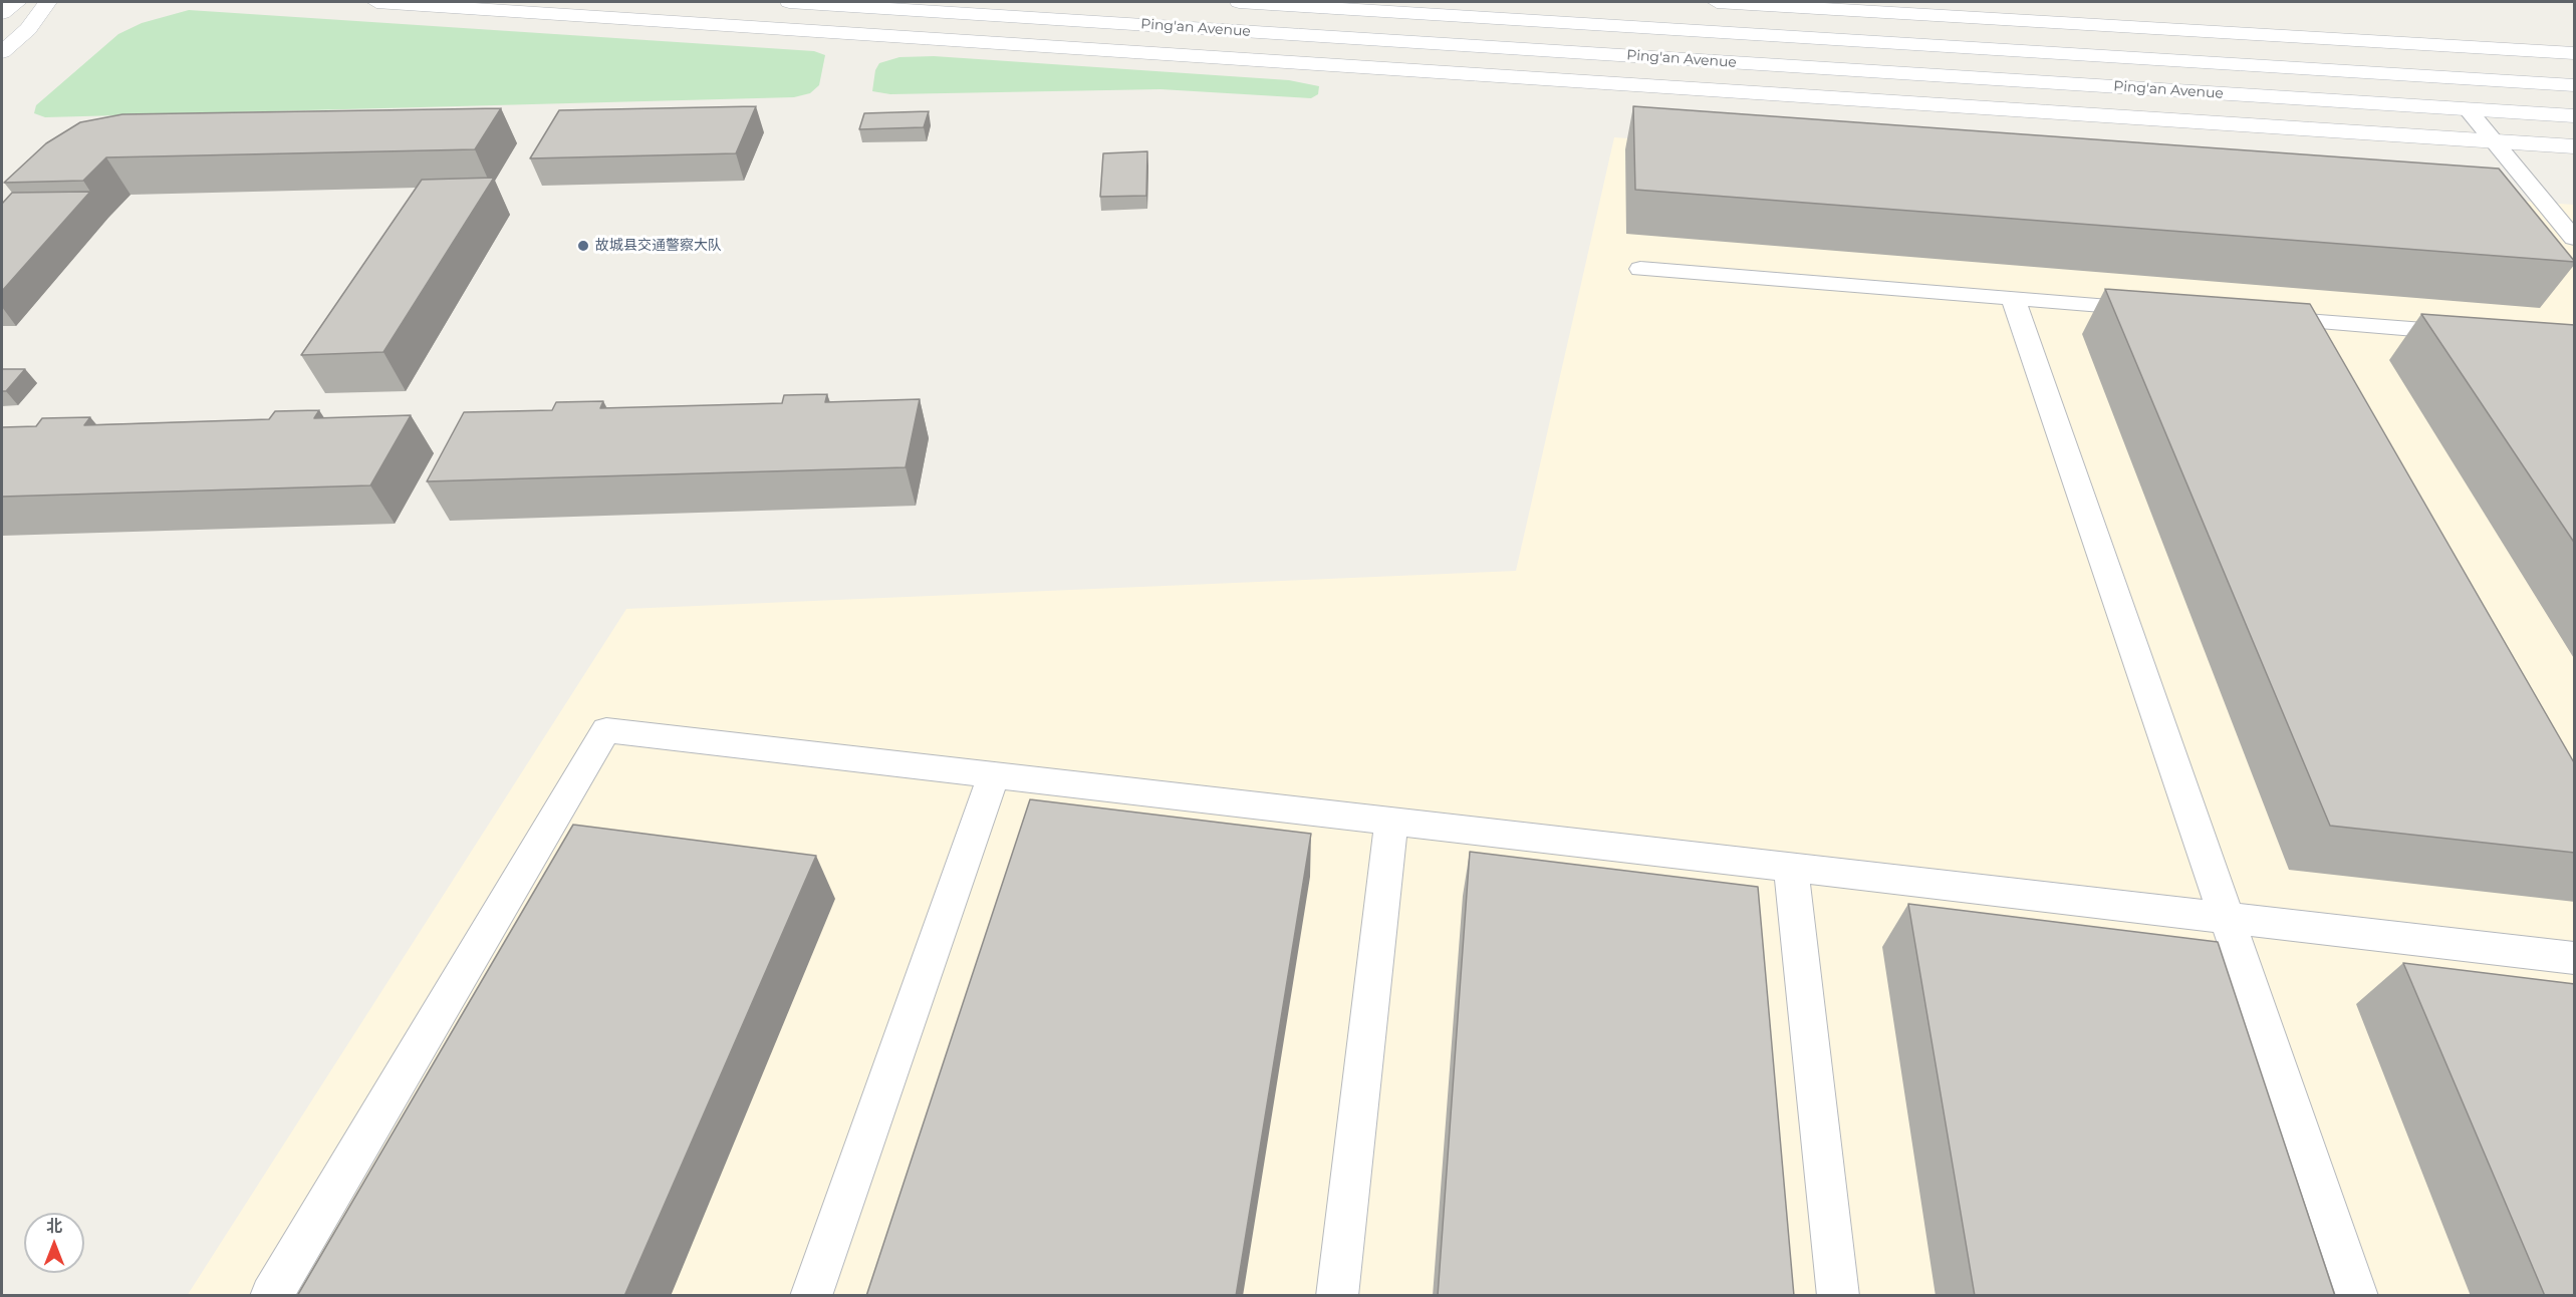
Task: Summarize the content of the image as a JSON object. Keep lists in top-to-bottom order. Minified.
{"streets":{"main road":["Ping'an Avenue"]},"places":["故城县交通警察大队"],"north":"top"}
